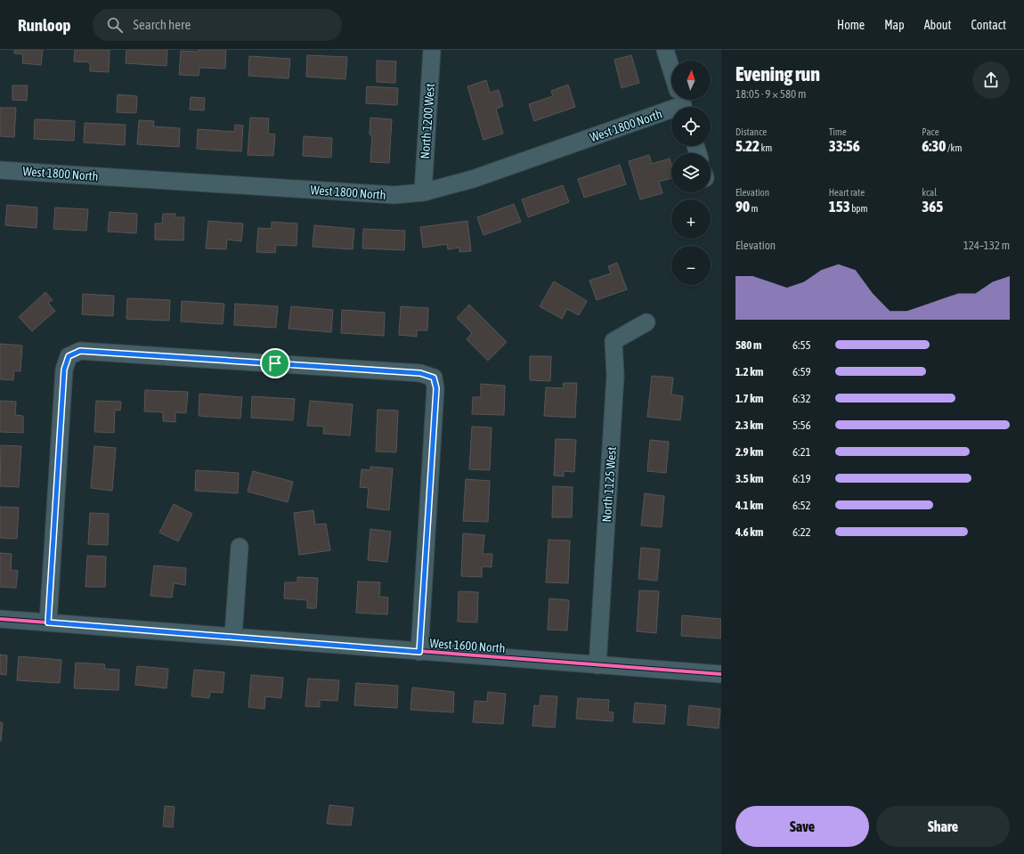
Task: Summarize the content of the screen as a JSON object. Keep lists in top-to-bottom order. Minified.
{"streets":{"street":["North 1200 West","West 1800 North","North 1125 West","West 1600 North"]},"crossings":[["North 1200 West","West 1800 North"],["North 1125 West","West 1600 North"]],"north":"top","page":{"header":"Runloop","search":"Search here","nav":["Home","Map","About","Contact"],"heading":["Evening run","18:05 · 9 × 580 m"],"map_buttons":["+","−"],"stats":[["Distance","5.22 km"],["Time","33:56"],["Pace","6:30 /km"],["Elevation","90 m"],["Heart rate","153 bpm"],["kcal","365"]],"chart":["Elevation","124–132 m"],"list":[{"name":"580 m","note":"6:55"},{"name":"1.2 km","note":"6:59"},{"name":"1.7 km","note":"6:32"},{"name":"2.3 km","note":"5:56"},{"name":"2.9 km","note":"6:21"},{"name":"3.5 km","note":"6:19"},{"name":"4.1 km","note":"6:52"},{"name":"4.6 km","note":"6:22"}],"buttons":["Save","Share"]}}
